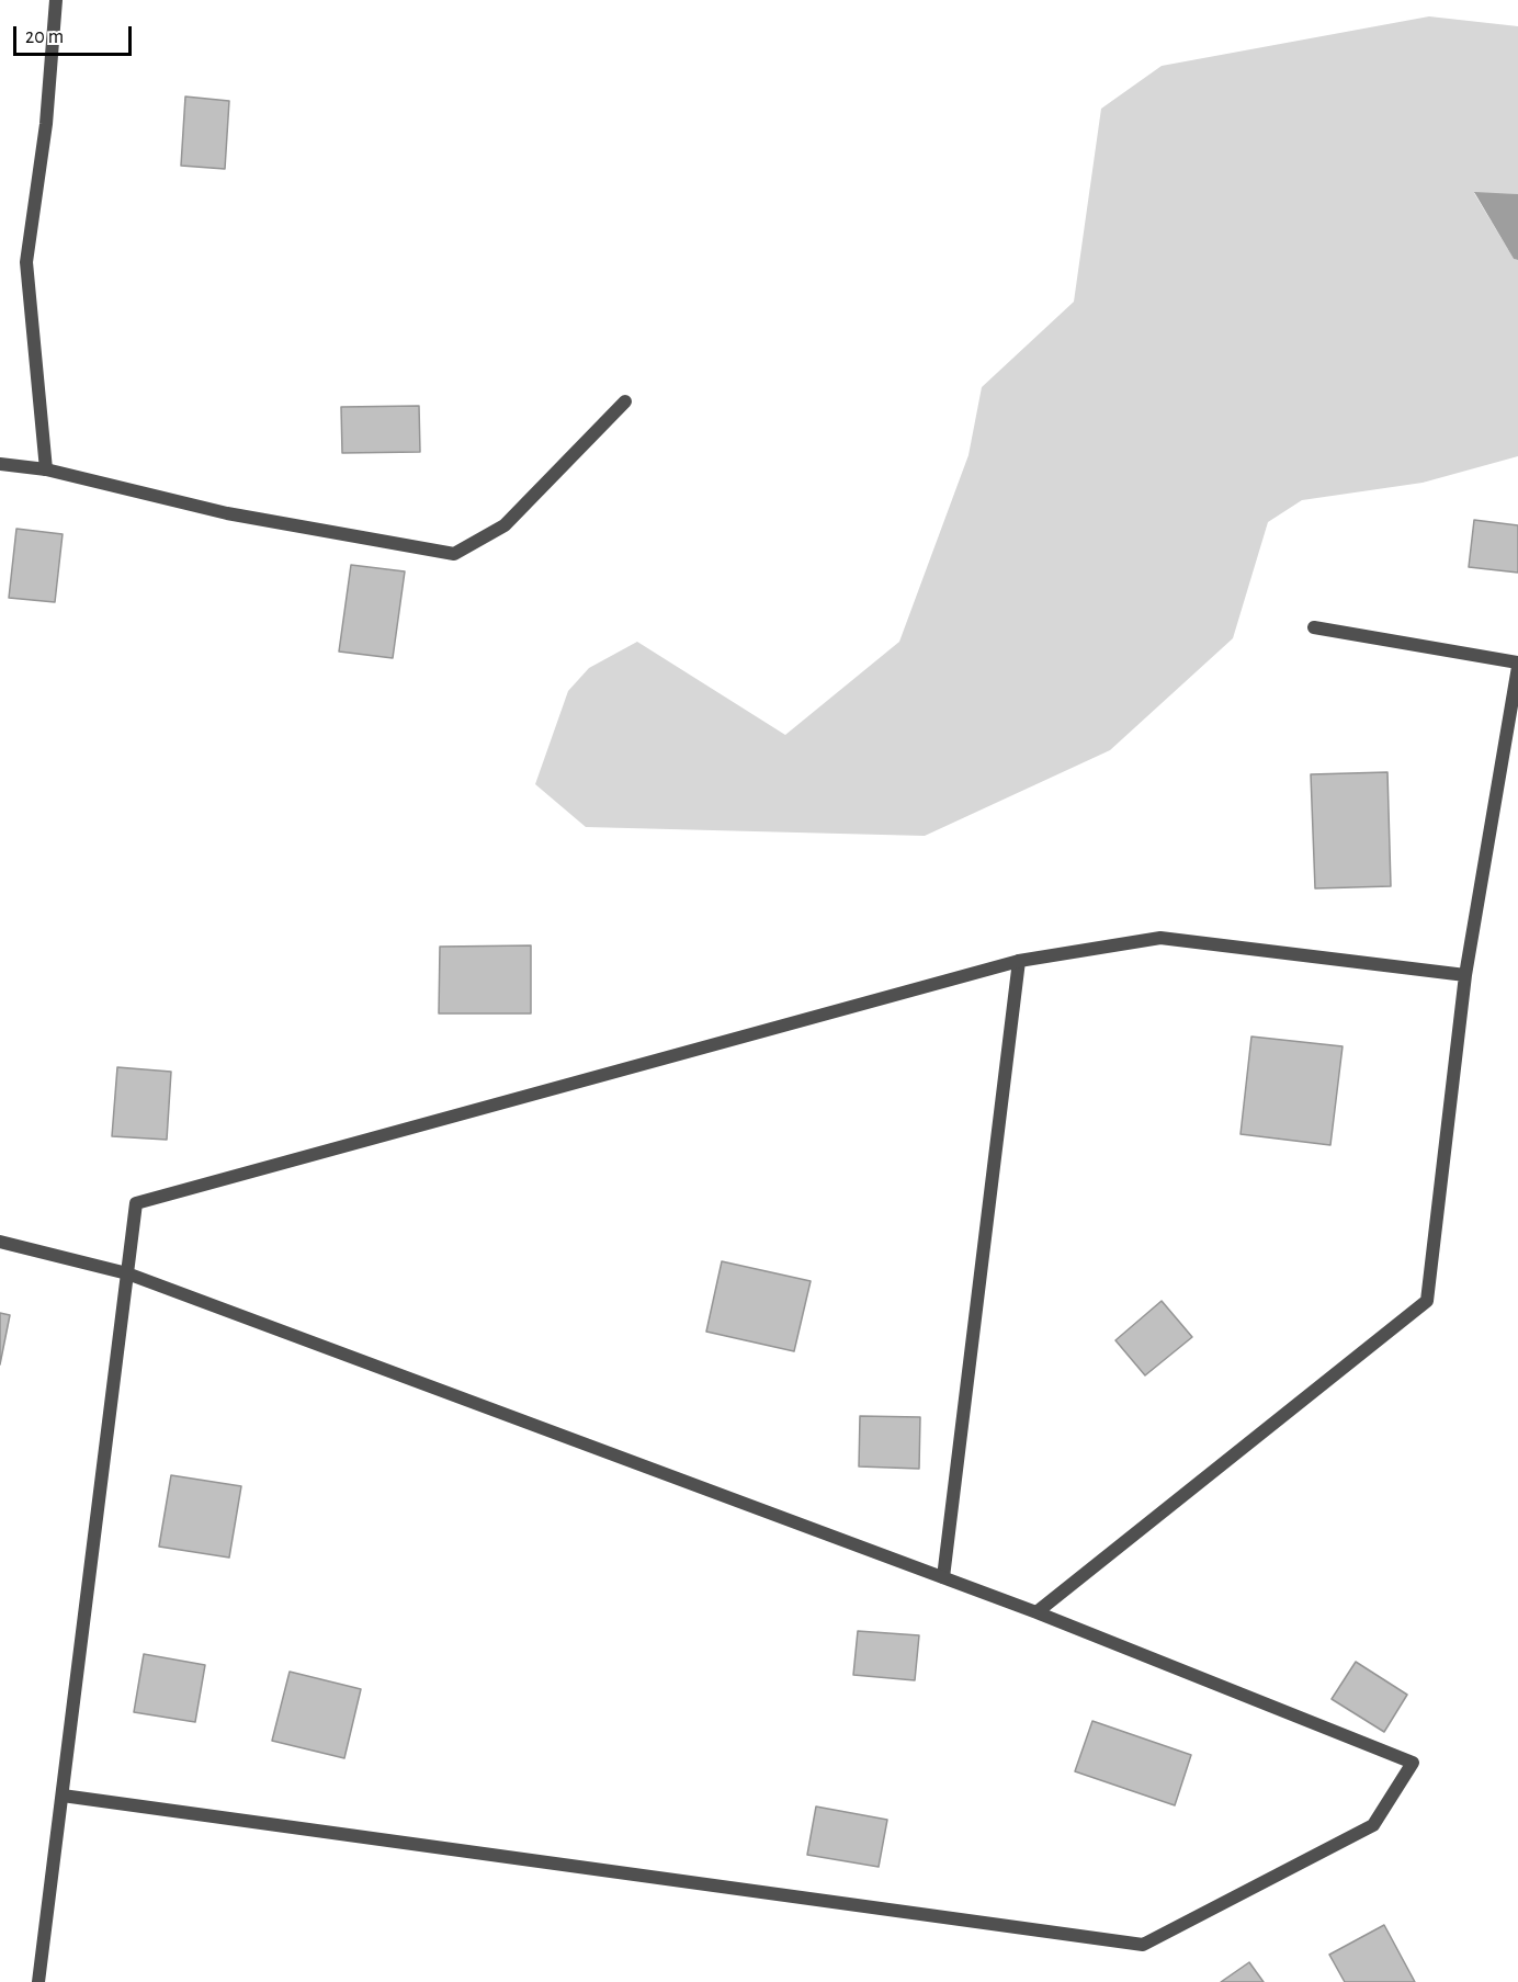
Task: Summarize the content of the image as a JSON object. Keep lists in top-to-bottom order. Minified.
{"scale_bar":"20 m"}
